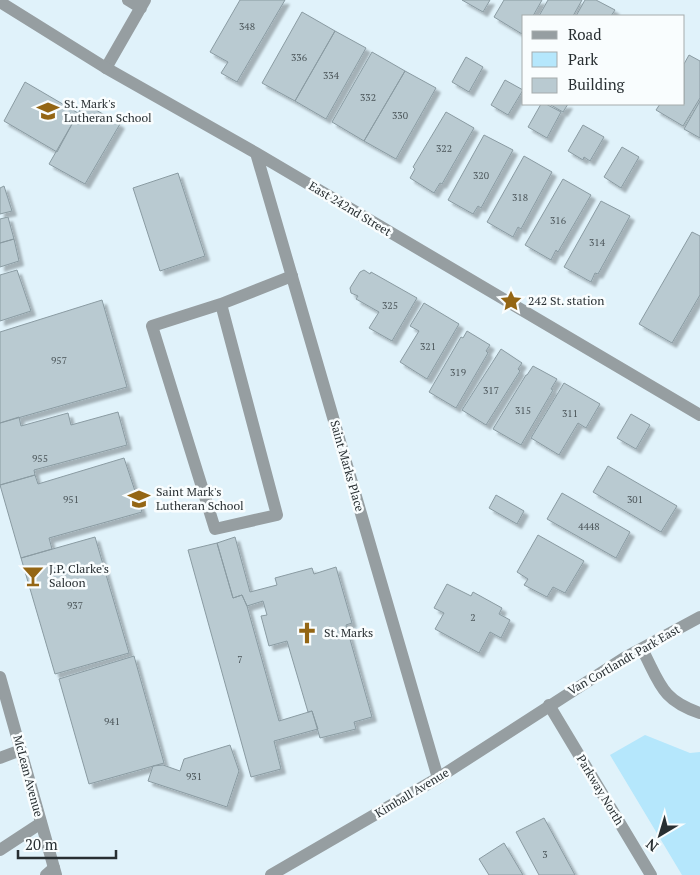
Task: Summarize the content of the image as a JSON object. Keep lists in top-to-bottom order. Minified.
{"streets":{"street":["East 242nd Street","Saint Marks Place","Van Cortlandt Park East","McLean Avenue","Parkway North","Kimball Avenue"]},"crossings":[["East 242nd Street","Saint Marks Place"],["Saint Marks Place","Kimball Avenue"],["Van Cortlandt Park East","Parkway North"],["Van Cortlandt Park East","Kimball Avenue"],["Parkway North","Kimball Avenue"]],"places":{"school or university":["St. Mark's Lutheran School","Saint Mark's Lutheran School"],"place":["242 St. station"],"bar":["J.P. Clarke's Saloon"],"church":["St. Marks"]},"house_numbers":["348","336","334","332","330","322","320","318","316","314","325","321","957","319","317","315","311","955","951","301","4448","937","2","7","941","931","3"],"legend":["Road","Park","Building"],"scale_bar":"20 m","north":"bottom left"}
